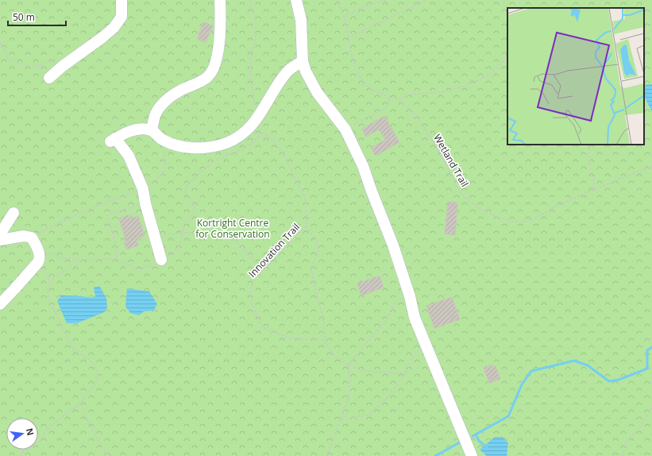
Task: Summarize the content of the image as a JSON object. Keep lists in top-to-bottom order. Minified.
{"streets":{"path":["Wetland Trail","Innovation Trail"]},"parks":["Kortright Centre for Conservation"],"scale_bar":"50 m","north":"right"}
